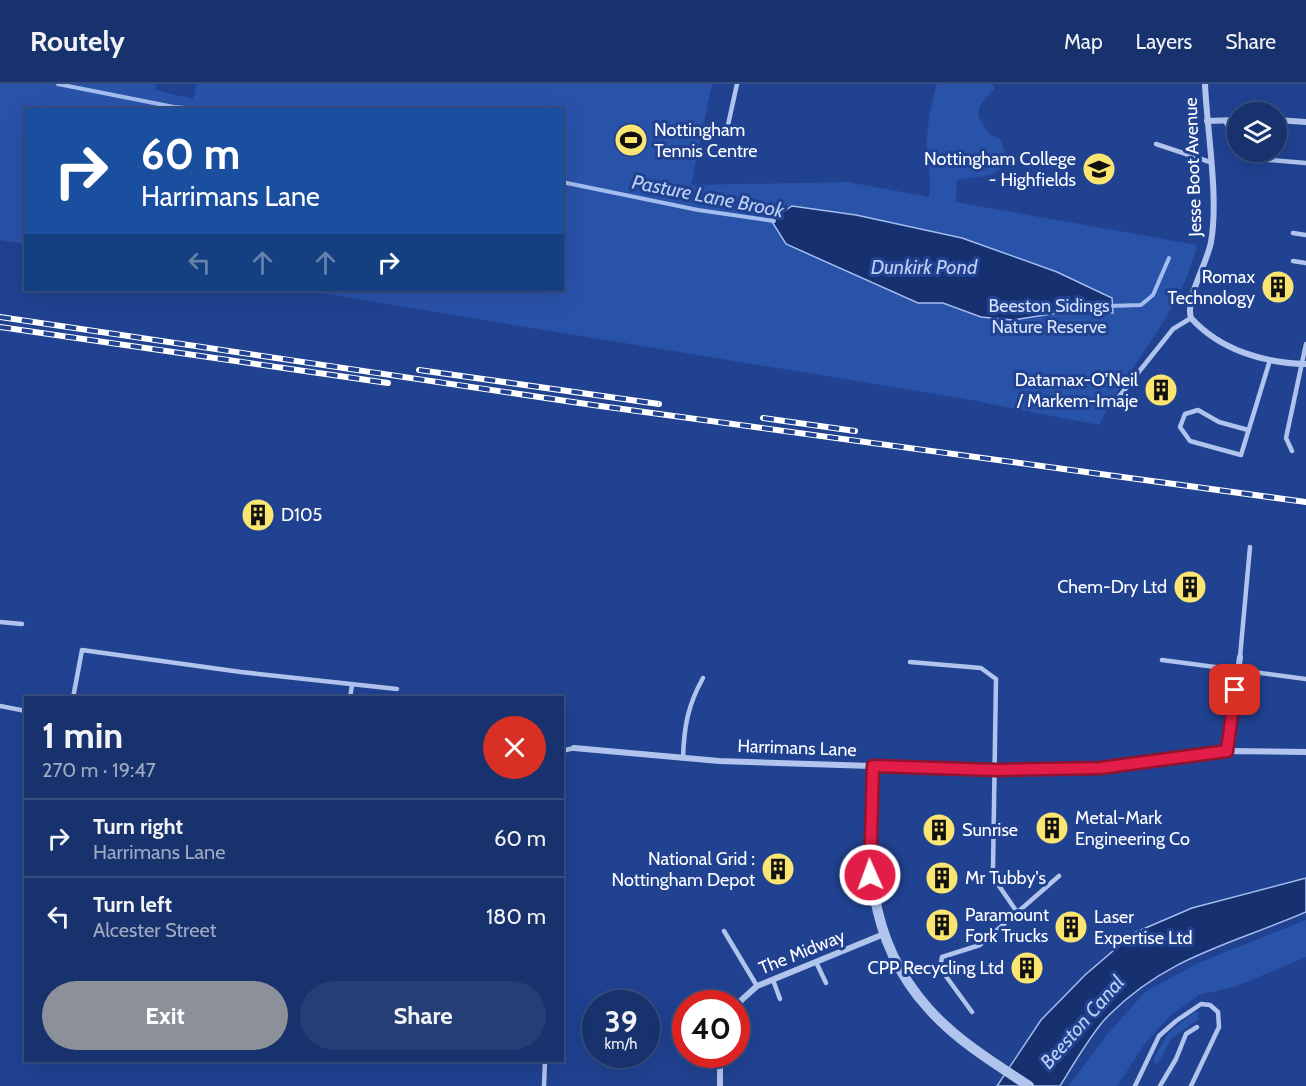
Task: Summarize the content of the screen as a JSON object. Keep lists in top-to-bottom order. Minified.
{"streets":{"street":["Jesse Boot Avenue","Harrimans Lane","The Midway"]},"water":["Pasture Lane Brook","Dunkirk Pond","Beeston Canal"],"parks":["Beeston Sidings Nature Reserve"],"places":{"sports":["Nottingham Tennis Centre"],"school or university":["Nottingham College - Highfields"],"building":["Romax Technology","Datamax-O’Neil / Markem-Imaje","D105","Chem-Dry Ltd","Metal-Mark Engineering Co","Sunrise","National Grid : Nottingham Depot","Mr Tubby's","Paramount Fork Trucks","Laser Expertise Ltd","CPP Recycling Ltd"]},"page":{"header":"Routely","nav":["Map","Layers","Share"],"turn":["60 m","Harrimans Lane"],"heading":["1 min","270 m · 19:47"],"list":[{"name":"Turn right","note":"Harrimans Lane","value":"60 m"},{"name":"Turn left","note":"Alcester Street","value":"180 m"}],"buttons":["Exit","Share"],"speed":"39 km/h","limit":"40"}}
